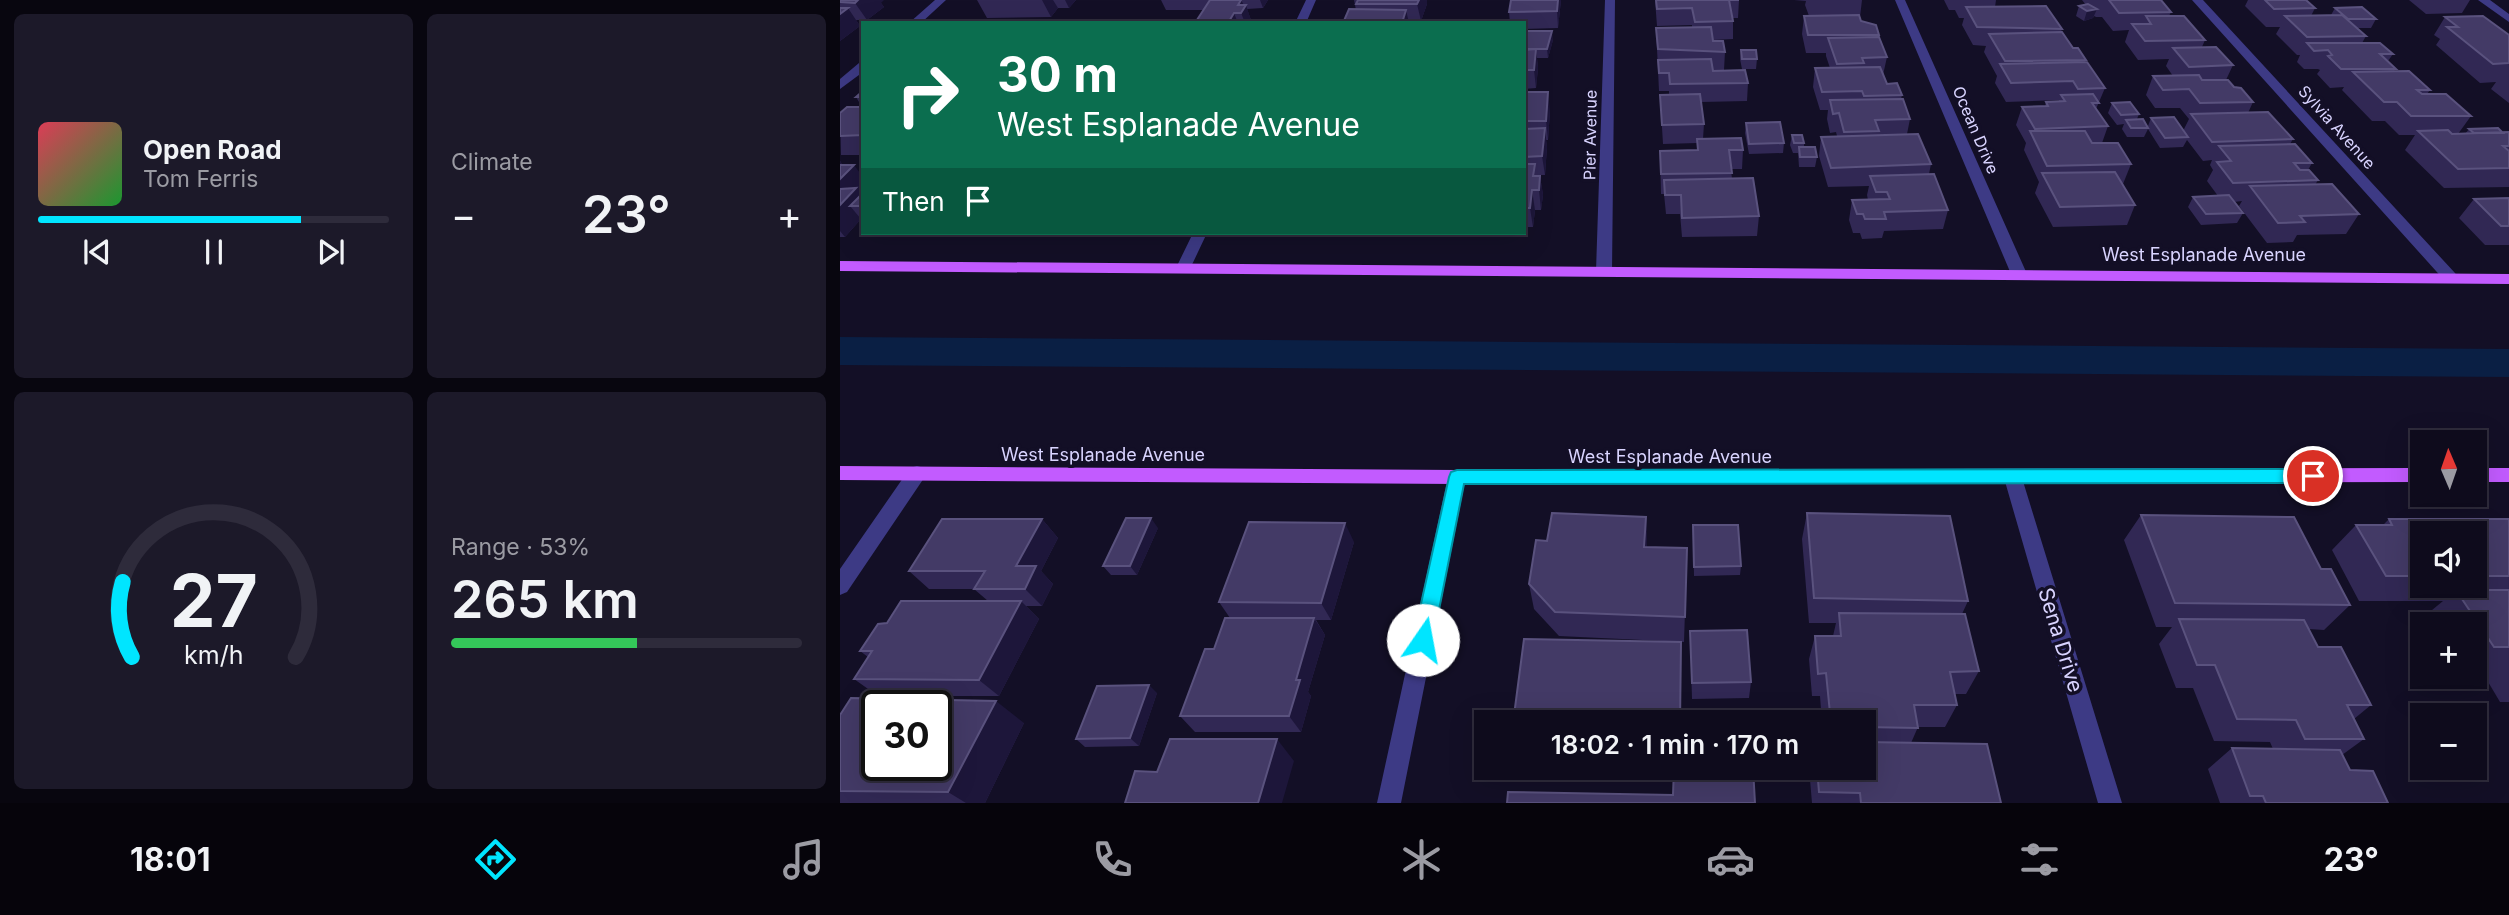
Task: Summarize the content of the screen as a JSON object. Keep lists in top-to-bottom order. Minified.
{"streets":{"main road":["West Esplanade Avenue"],"street":["Sylvia Avenue","Ocean Drive","Pier Avenue","Sena Drive"]},"crossings":[["Sylvia Avenue","West Esplanade Avenue"],["Ocean Drive","West Esplanade Avenue"],["Pier Avenue","West Esplanade Avenue"],["West Esplanade Avenue","Sena Drive"]],"north":"top","page":{"tile":["Climate",["Range · 53%","265 km"]],"turn":["30 m","West Esplanade Avenue"],"song":["Open Road","Tom Ferris"],"then":"Then","heat":["−","23°","+"],"map_buttons":["+","−"],"limit":"30","trip":"18:02 · 1 min · 170 m","tabs":["18:01","23°"],"gauge":["27","km/h"]}}
